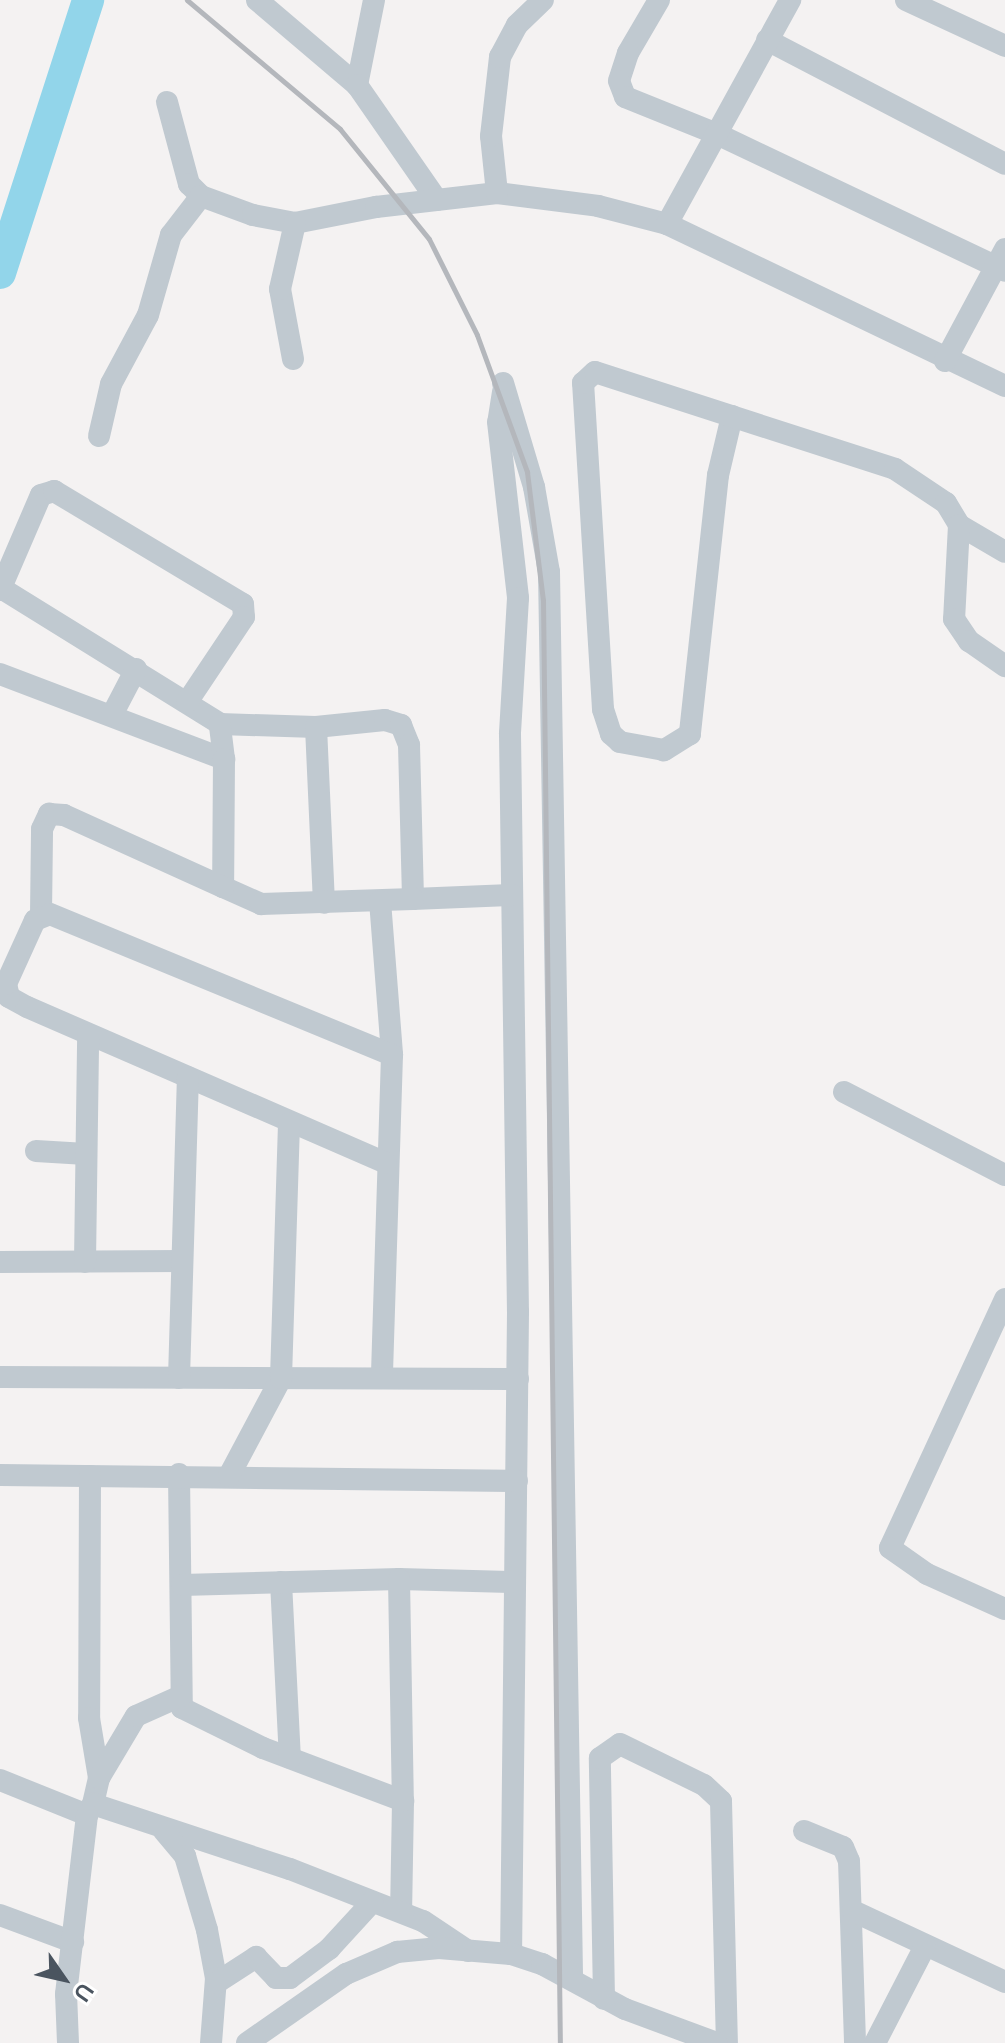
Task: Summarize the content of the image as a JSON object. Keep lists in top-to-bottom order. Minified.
{"north":"bottom right"}
